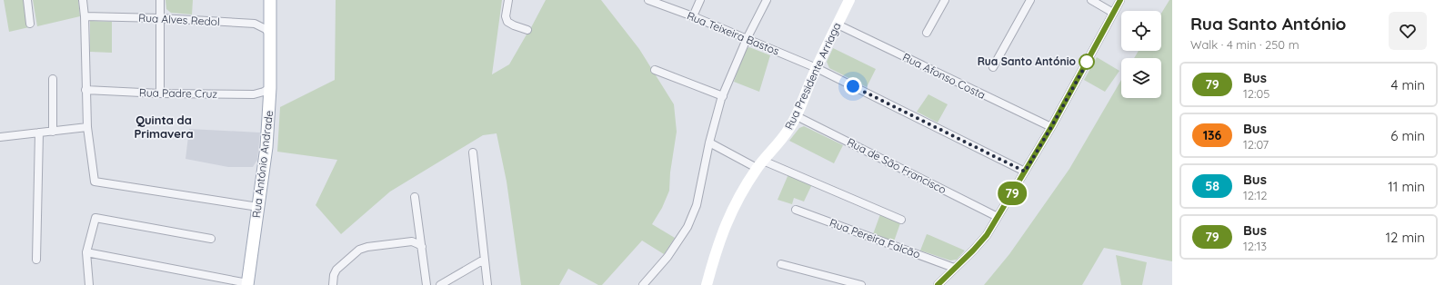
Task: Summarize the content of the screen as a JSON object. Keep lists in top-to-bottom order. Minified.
{"streets":{"main road":["Rua António Andrade"],"street":["Rua Alves Redol","Rua Teixeira Bastos","Rua Presidente Arriaga","Rua Afonso Costa","Rua Padre Cruz","Rua de São Francisco","Rua Pereira Falcão"]},"crossings":[["Rua Alves Redol","Rua António Andrade"],["Rua Teixeira Bastos","Rua Presidente Arriaga"],["Rua Presidente Arriaga","Rua Afonso Costa"],["Rua Presidente Arriaga","Rua de São Francisco"],["Rua Padre Cruz","Rua António Andrade"]],"districts":["Quinta da Primavera"],"places":["Rua Santo António"],"lines":["bus line 79"],"page":{"on_map":"79","heading":["Rua Santo António","Walk · 4 min · 250 m"],"list":[{"mark":"79","name":"Bus","note":"12:05","value":"4 min"},{"mark":"136","name":"Bus","note":"12:07","value":"6 min"},{"mark":"58","name":"Bus","note":"12:12","value":"11 min"},{"mark":"79","name":"Bus","note":"12:13","value":"12 min"}]}}
